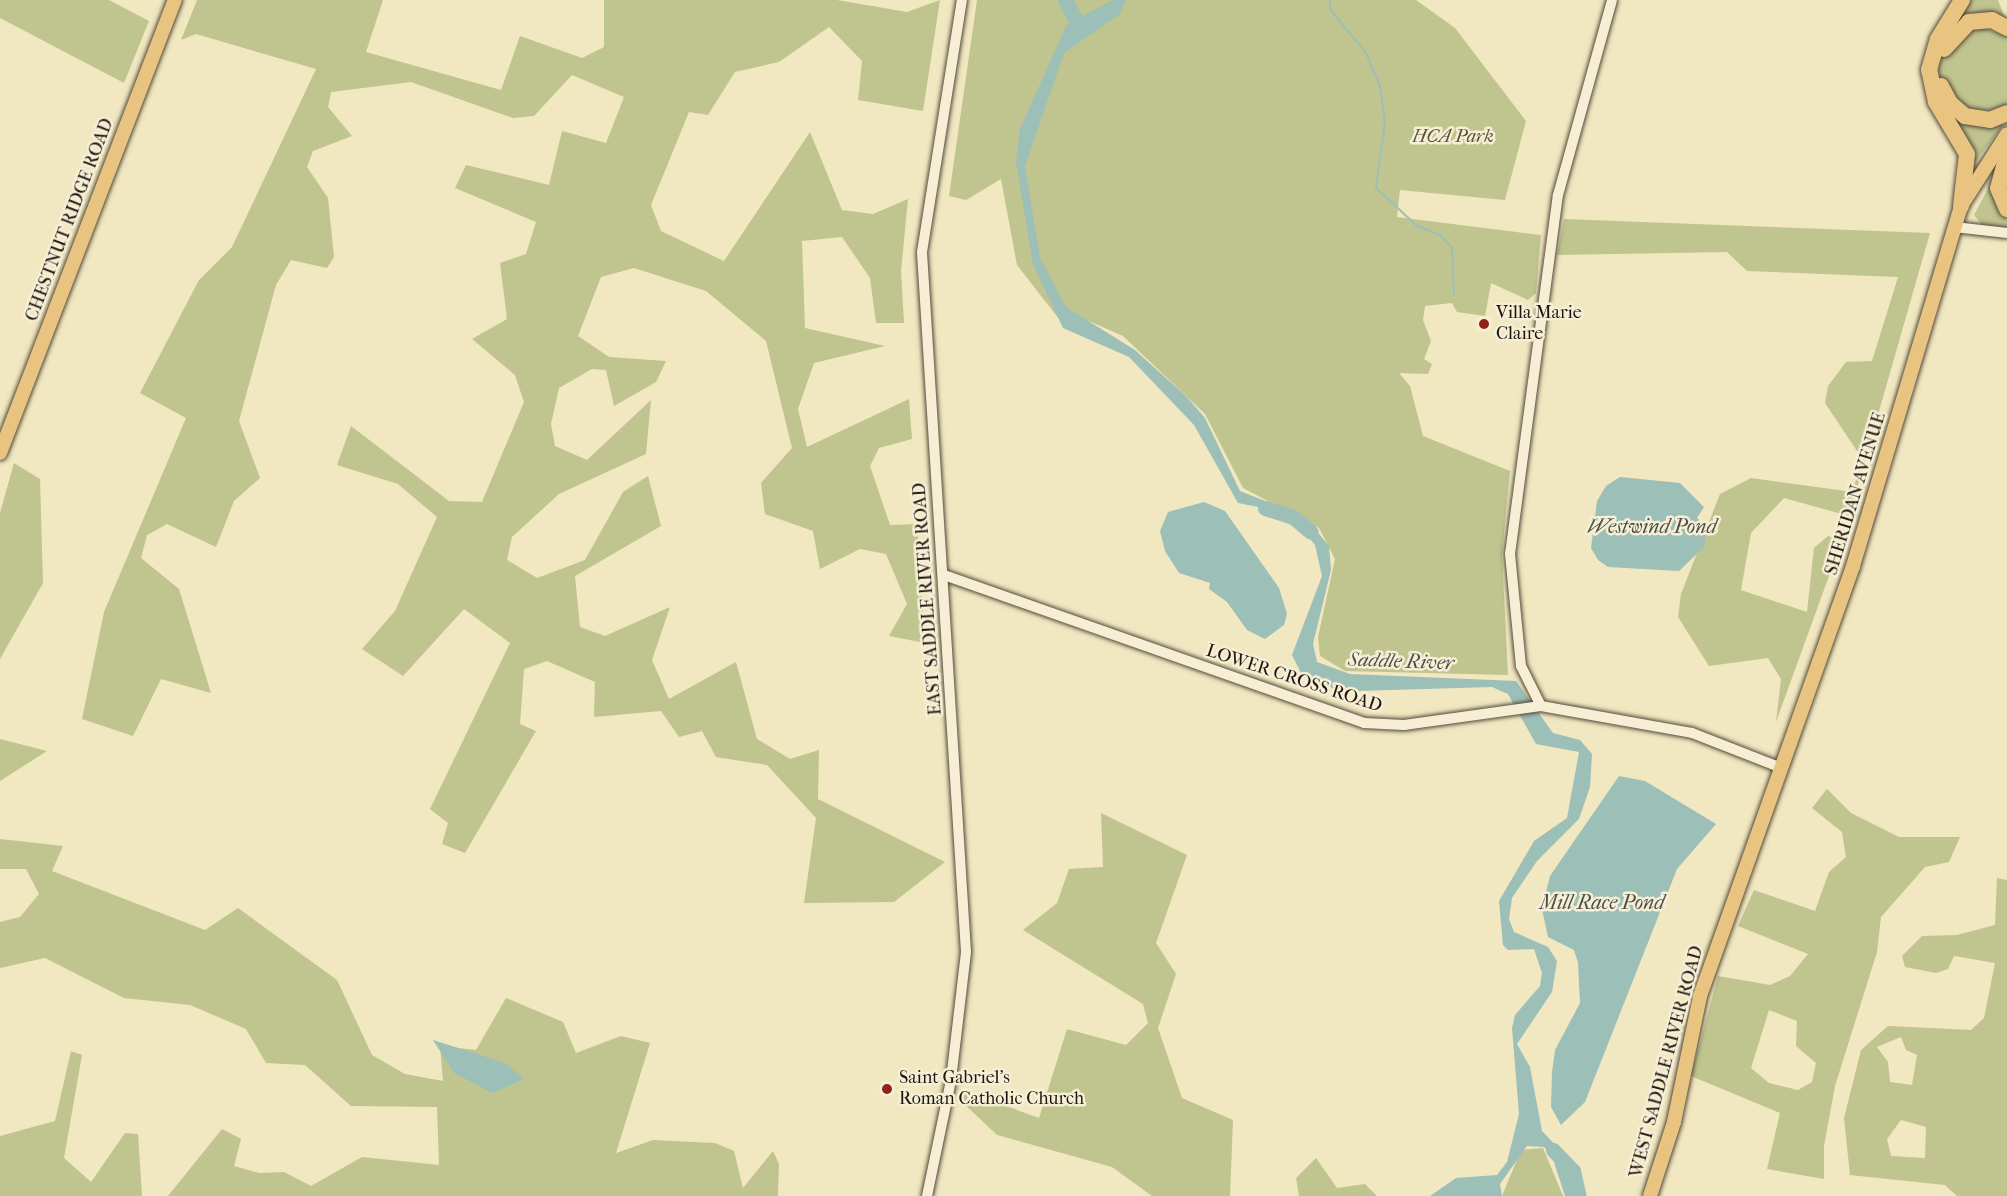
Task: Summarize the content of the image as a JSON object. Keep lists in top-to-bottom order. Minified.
{"streets":{"main road":["CHESTNUT RIDGE ROAD","SHERIDAN AVENUE","WEST SADDLE RIVER ROAD"],"street":["EAST SADDLE RIVER ROAD","LOWER CROSS ROAD"]},"crossings":[["SHERIDAN AVENUE","LOWER CROSS ROAD"],["SHERIDAN AVENUE","WEST SADDLE RIVER ROAD"],["EAST SADDLE RIVER ROAD","LOWER CROSS ROAD"],["LOWER CROSS ROAD","WEST SADDLE RIVER ROAD"]],"water":["Westwind Pond","Saddle River","Mill Race Pond"],"parks":["HCA Park"],"places":["Villa Marie Claire","Saint Gabriel's Roman Catholic Church"]}
